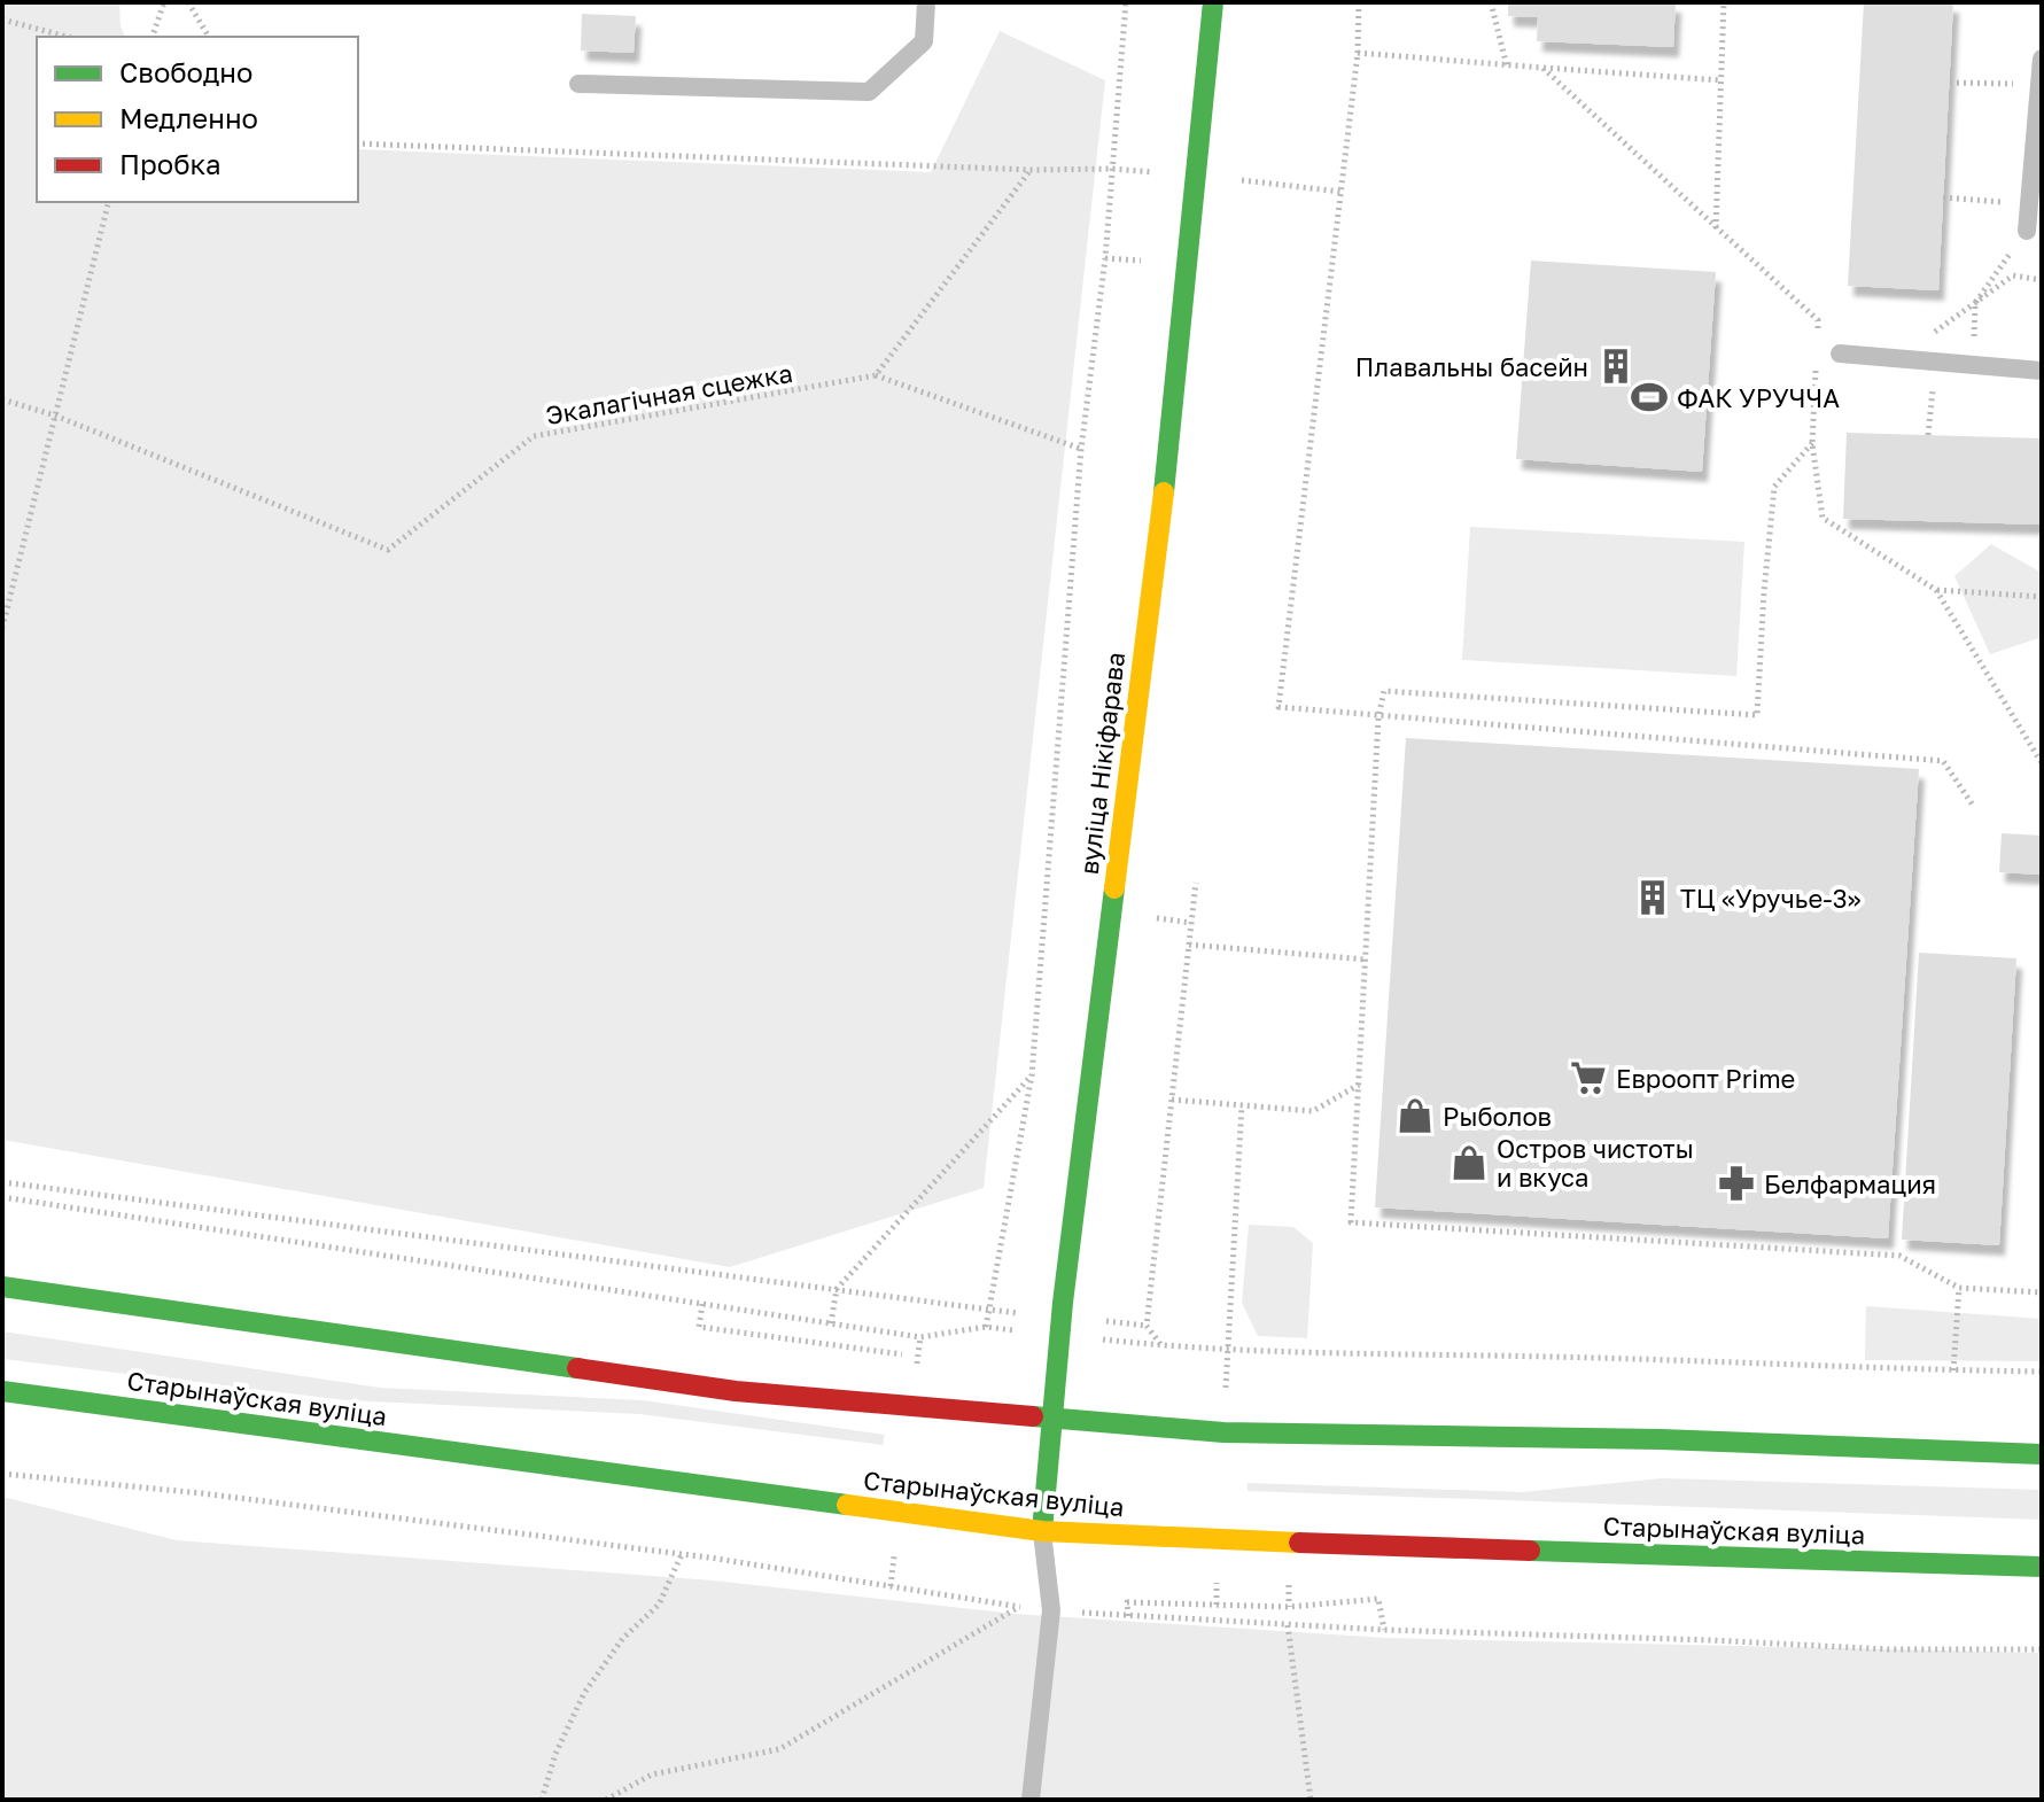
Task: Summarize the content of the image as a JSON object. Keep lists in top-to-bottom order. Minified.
{"streets":{"main road":["вуліца Нікіфарава","Старынаўская вуліца"],"path":["Экалагічная сцежка"]},"crossings":[["вуліца Нікіфарава","Старынаўская вуліца"]],"places":{"building":["Плавальны басейн","ТЦ «Уручье-3»"],"sports":["ФАК УРУЧЧА"],"supermarket":["Евроопт Prime"],"shop":["Рыболов","Остров чистоты и вкуса"],"pharmacy":["Белфармация"]},"legend":["Свободно","Медленно","Пробка"]}
